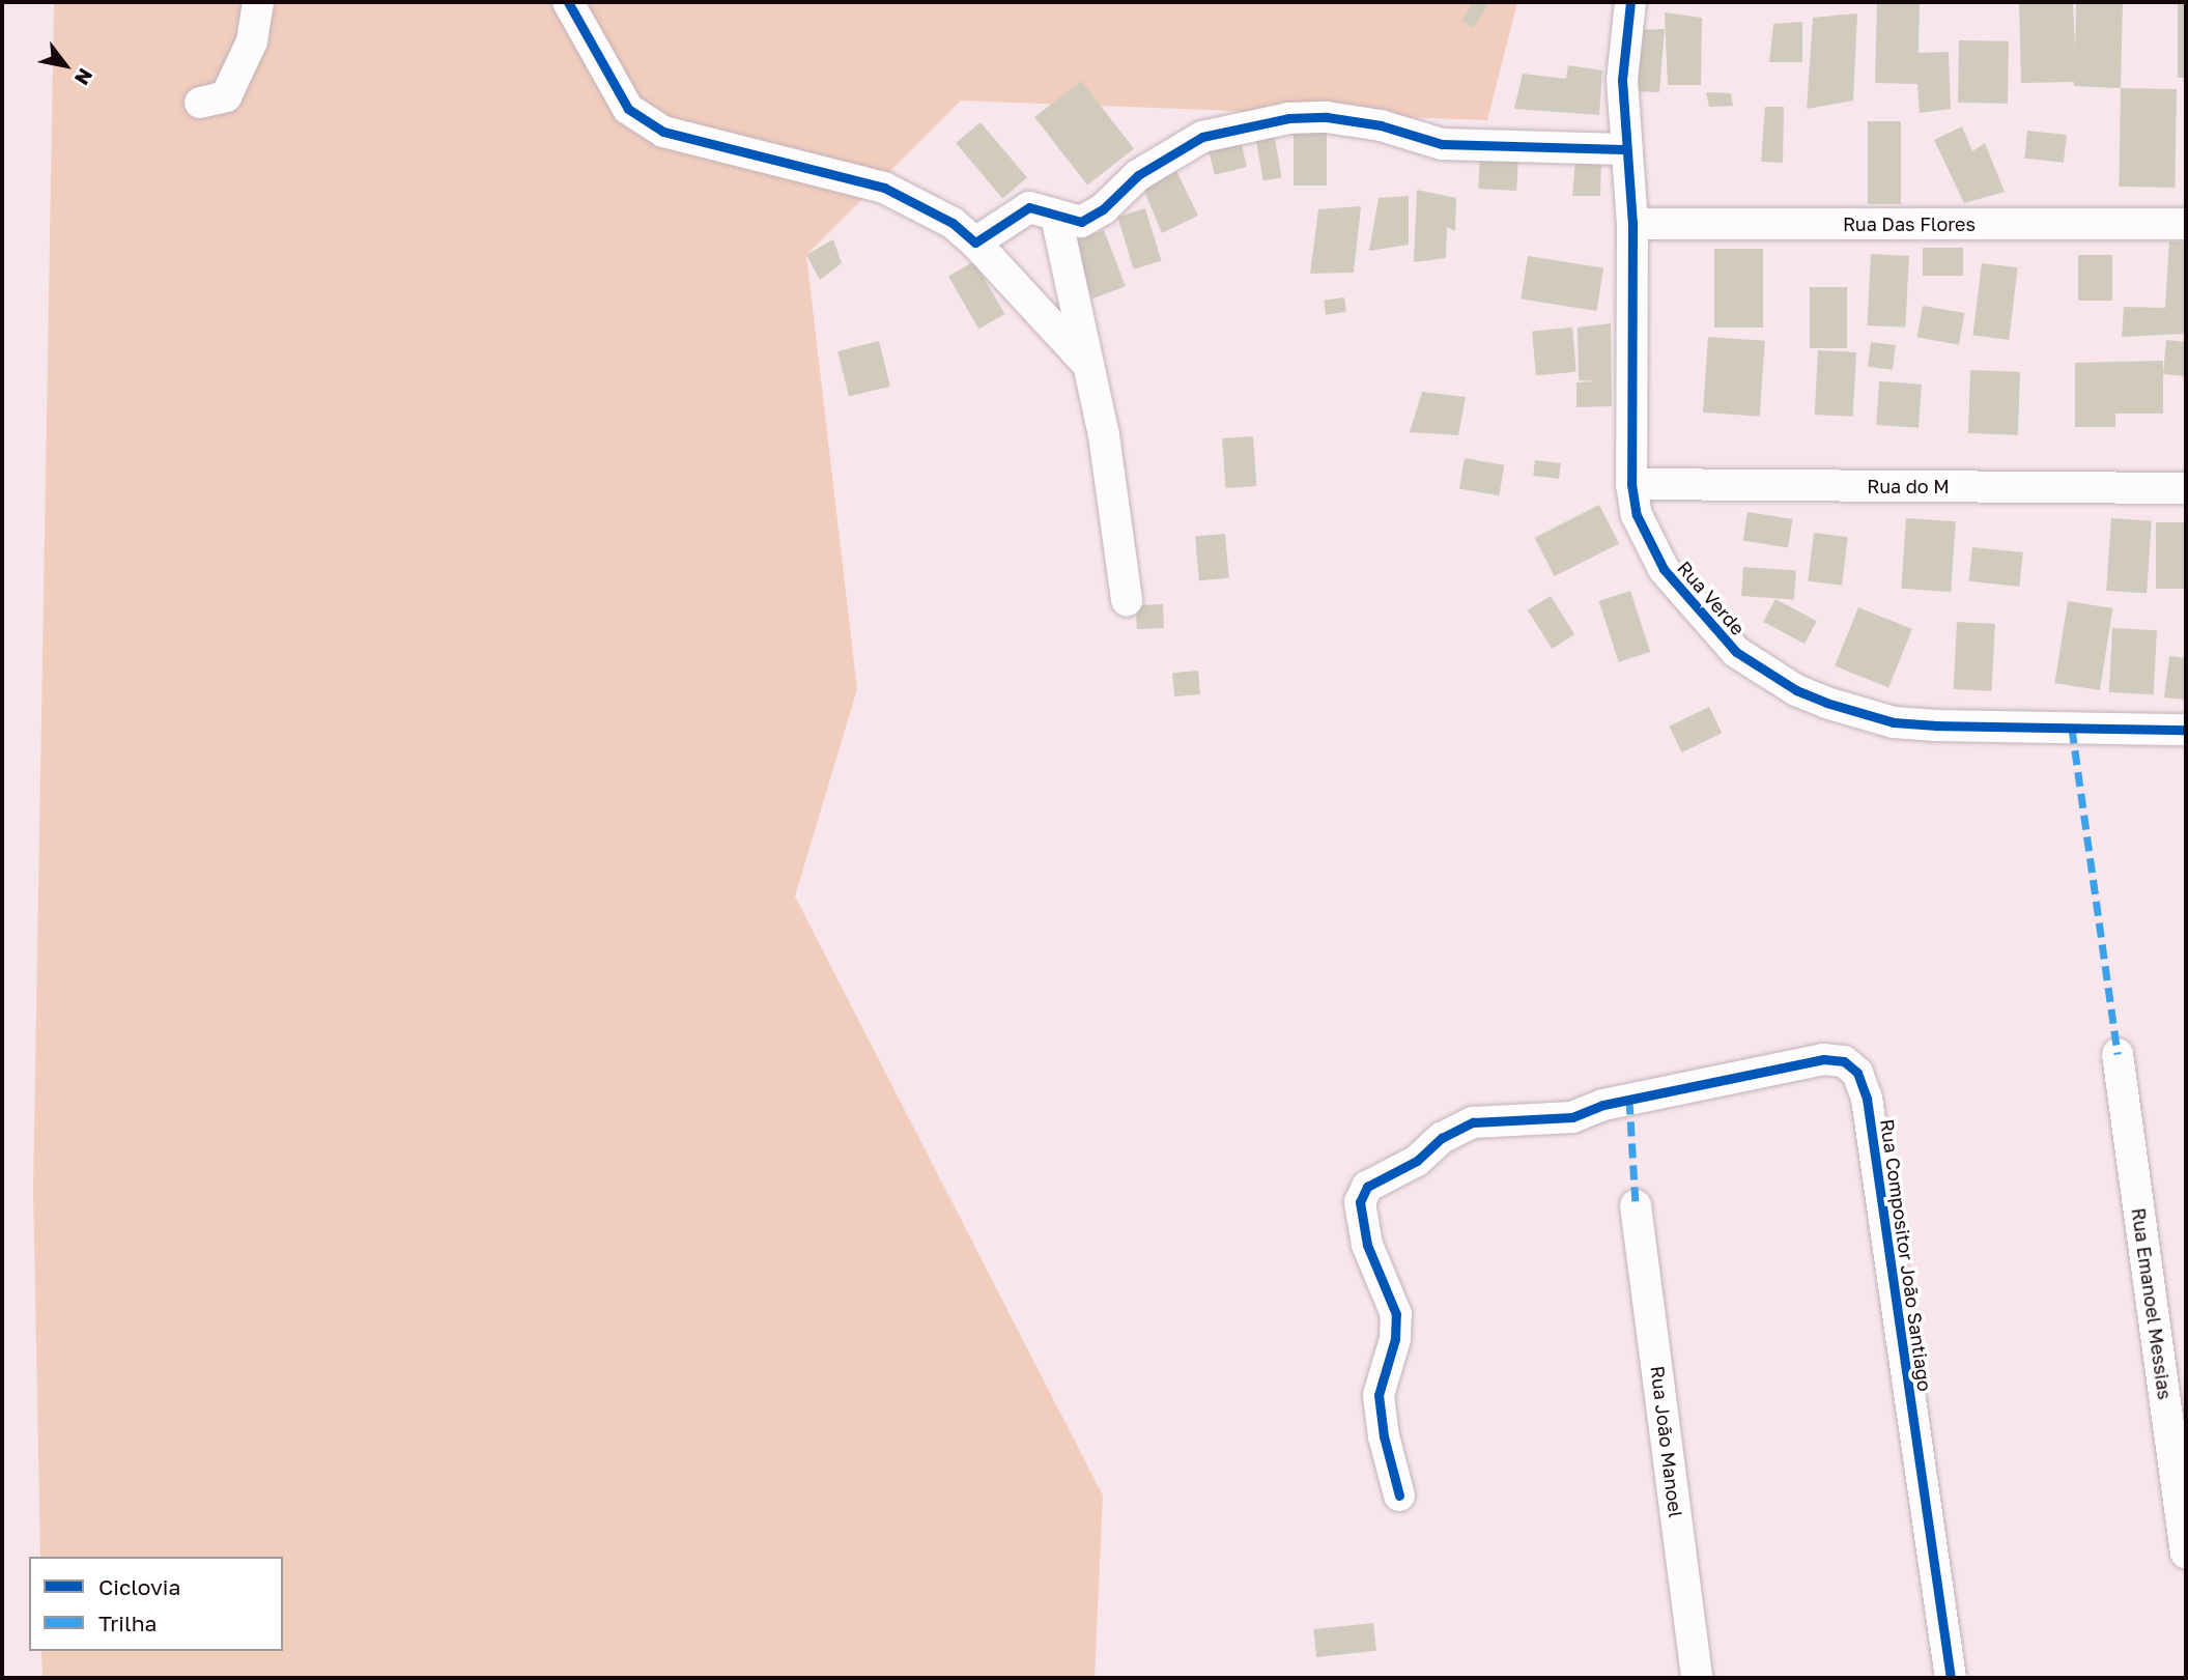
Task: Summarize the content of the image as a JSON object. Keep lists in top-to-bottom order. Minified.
{"streets":{"street":["Rua Das Flores","Rua do M","Rua Verde","Rua Compositor João Santiago","Rua Emanoel Messias","Rua João Manoel"]},"crossings":[["Rua Das Flores","Rua Verde"],["Rua do M","Rua Verde"]],"legend":["Ciclovia","Trilha"],"north":"bottom right"}
